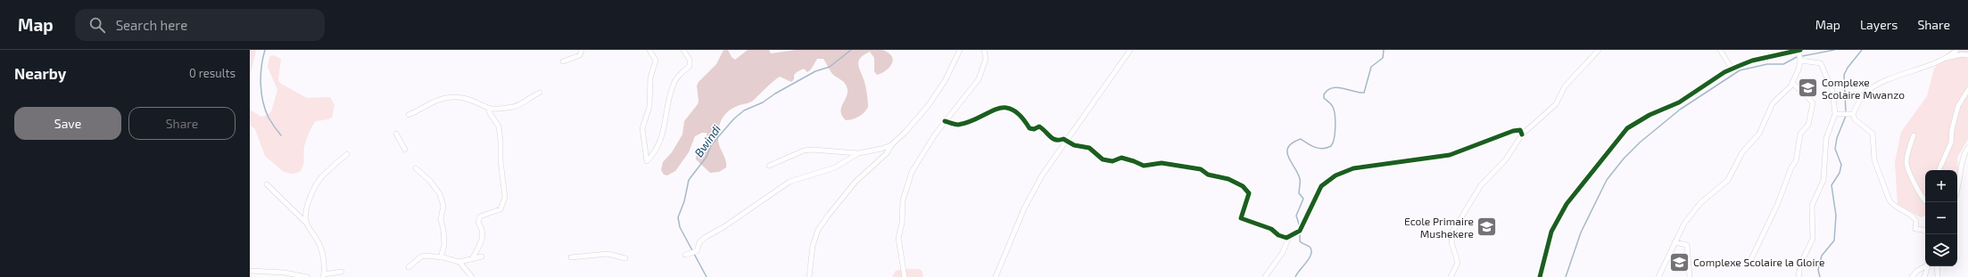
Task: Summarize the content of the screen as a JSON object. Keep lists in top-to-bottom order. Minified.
{"water":["Bwindi"],"places":{"school or university":["Complexe Scolaire Mwanzo","Ecole Primaire Mushekere","Complexe Scolaire la Gloire"]},"page":{"header":"Map","search":"Search here","nav":["Map","Layers","Share"],"heading":["Nearby","0 results"],"buttons":["Save","Share"],"map_buttons":["+","−"]}}
